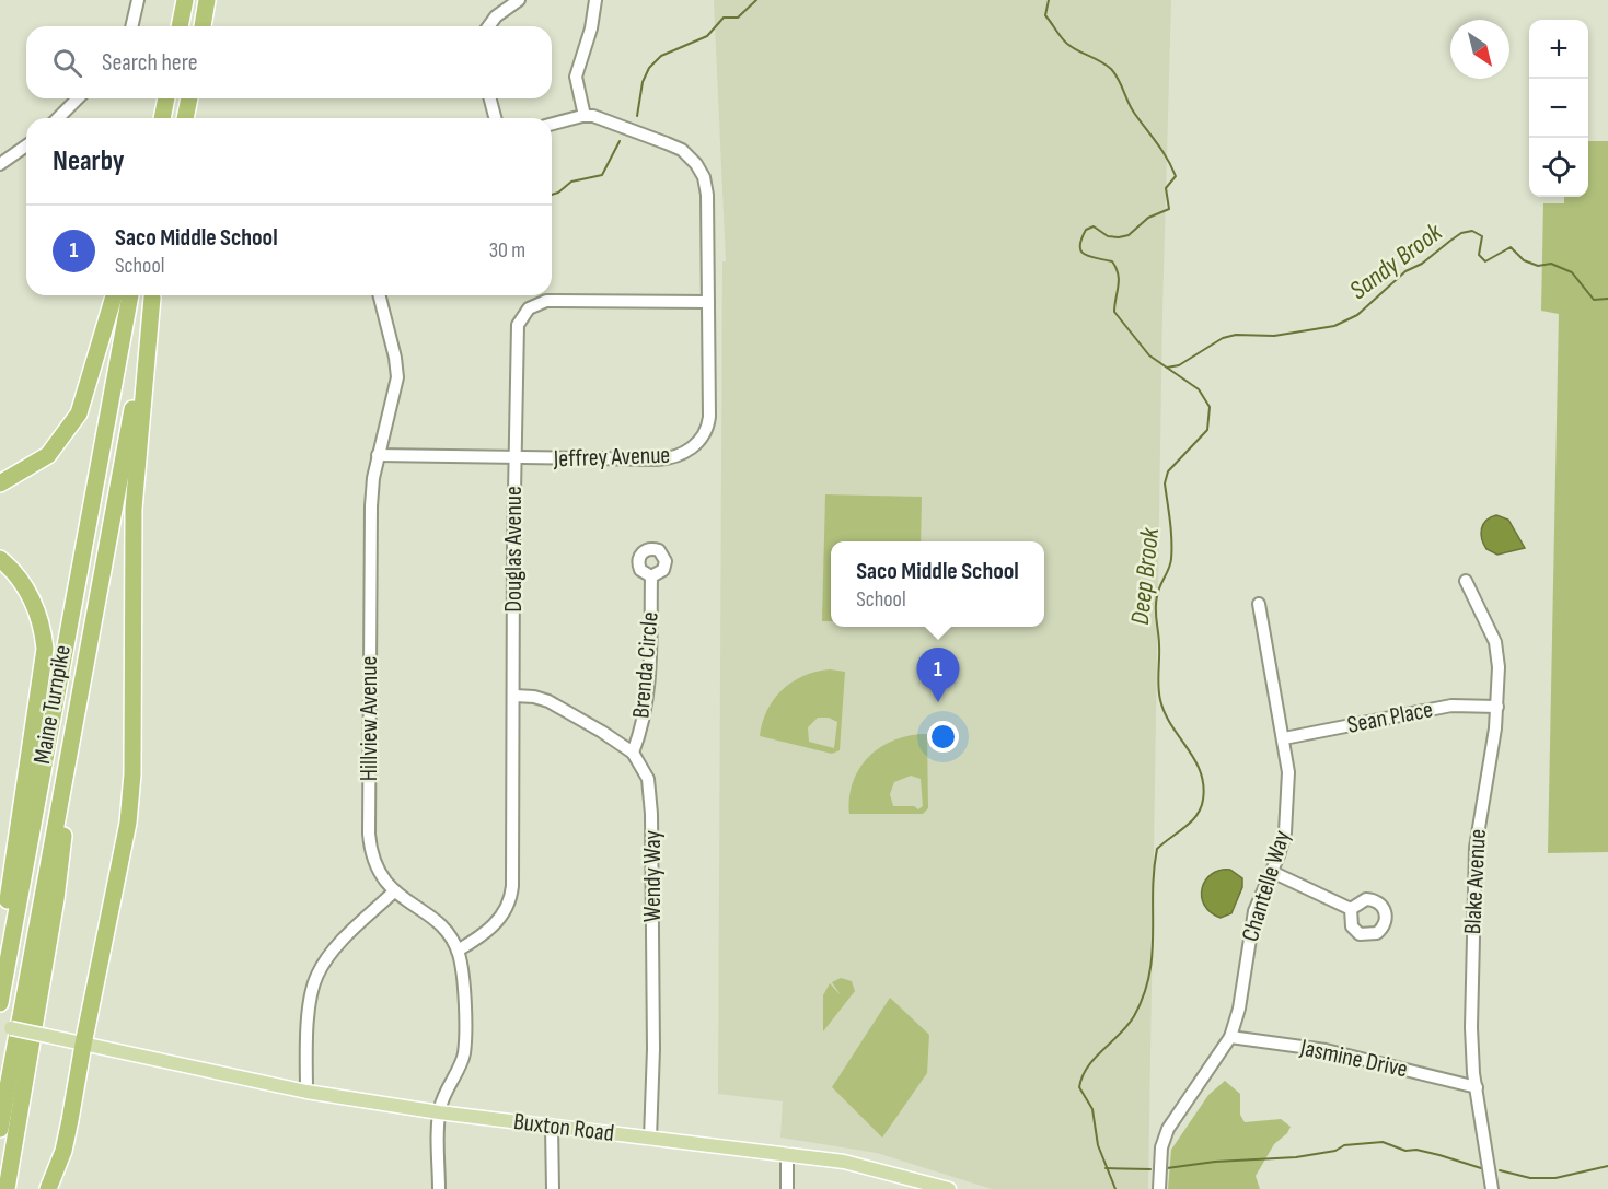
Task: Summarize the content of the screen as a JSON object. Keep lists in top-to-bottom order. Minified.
{"streets":{"highway":["Maine Turnpike"],"main road":["Buxton Road"],"street":["Jeffrey Avenue","Douglas Avenue","Brenda Circle","Sean Place","Hillview Avenue","Wendy Way","Blake Avenue","Chantelle Way","Jasmine Drive"]},"crossings":[["Jeffrey Avenue","Douglas Avenue"],["Jeffrey Avenue","Hillview Avenue"],["Douglas Avenue","Hillview Avenue"],["Douglas Avenue","Wendy Way"],["Brenda Circle","Wendy Way"],["Sean Place","Blake Avenue"],["Sean Place","Chantelle Way"],["Hillview Avenue","Buxton Road"],["Wendy Way","Buxton Road"],["Blake Avenue","Jasmine Drive"],["Chantelle Way","Jasmine Drive"]],"water":["Sandy Brook","Deep Brook"],"north":"bottom right","page":{"map_buttons":["+","−"],"search":"Search here","heading":"Nearby","list":[{"mark":"1","name":"Saco Middle School","note":"School","value":"30 m"}],"popup":["Saco Middle School","School"],"pins":"1"}}
